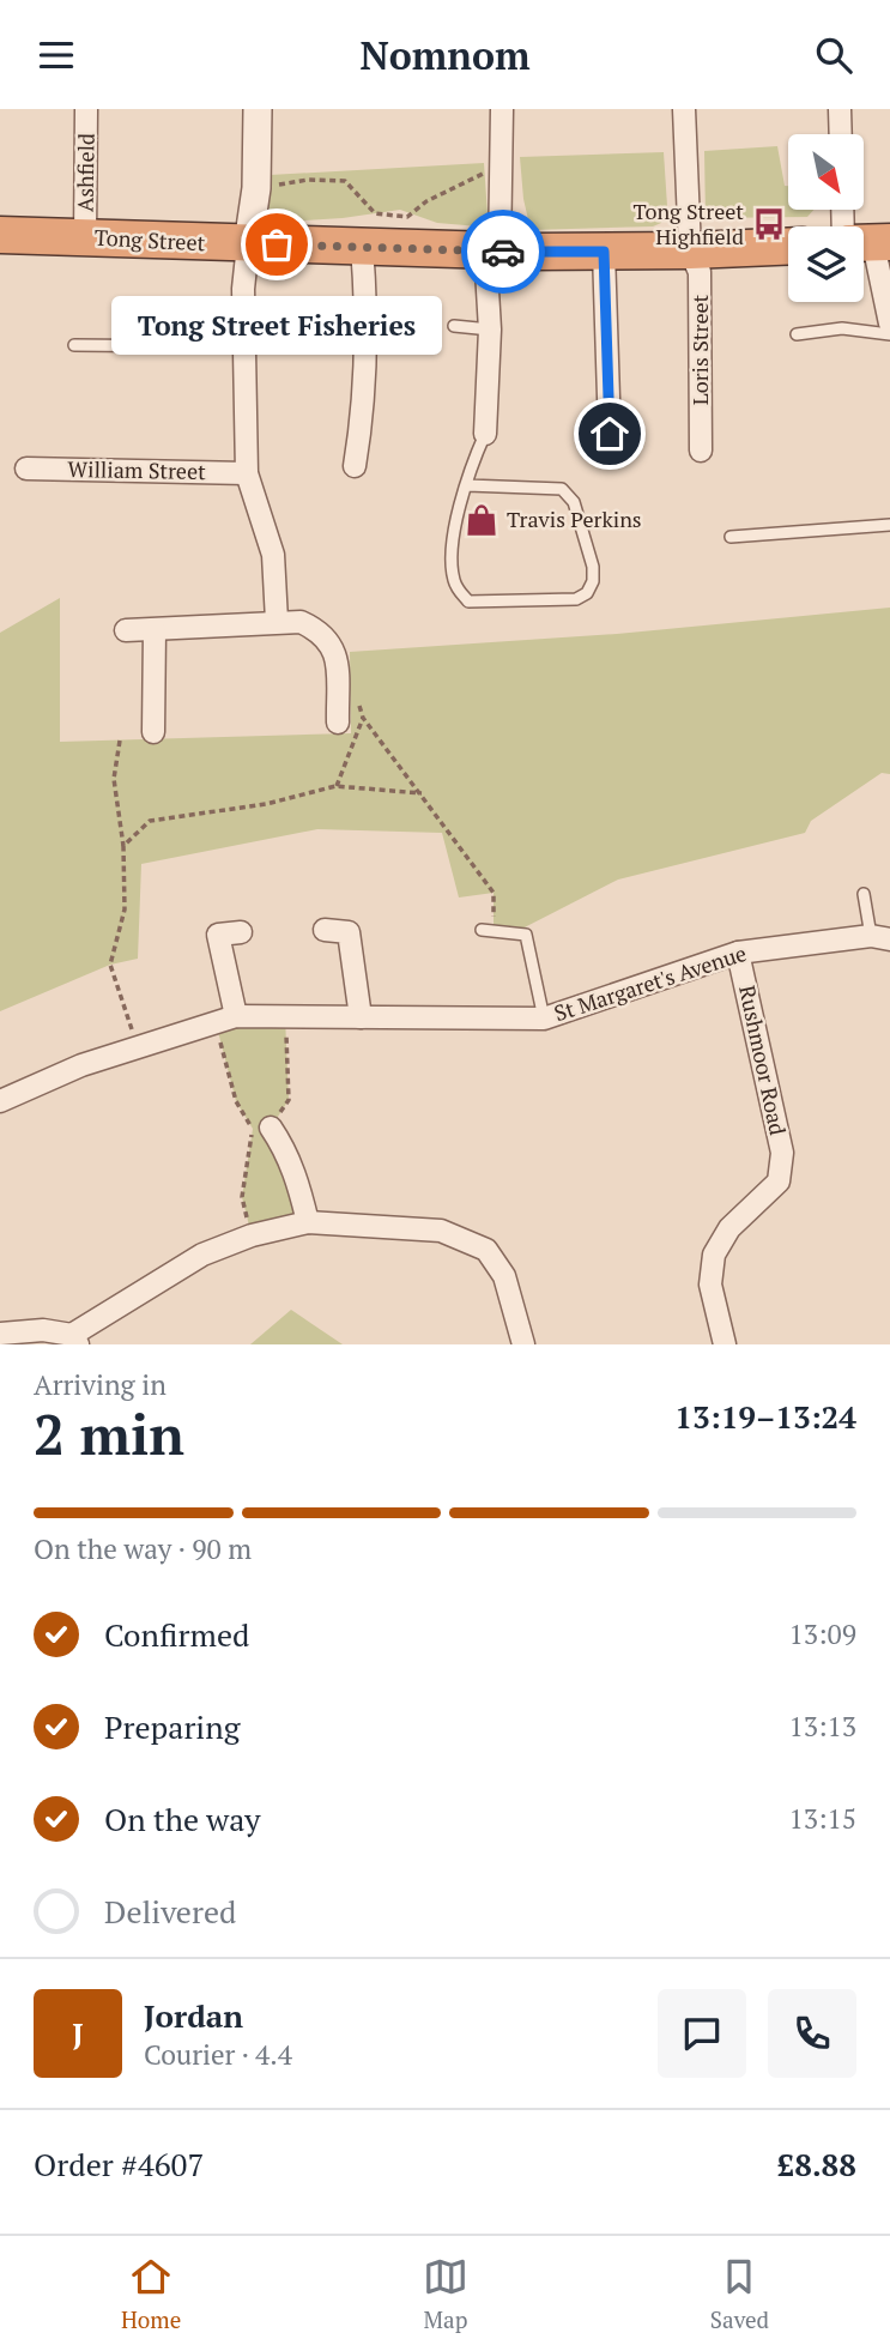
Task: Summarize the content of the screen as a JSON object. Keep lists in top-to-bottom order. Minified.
{"streets":{"highway":["Tong Street"],"street":["Ashfield","Loris Street","William Street","St Margaret's Avenue","Rushmoor Road"]},"crossings":[["Ashfield","Tong Street"],["Tong Street","Loris Street"],["St Margaret's Avenue","Rushmoor Road"]],"places":{"bus stop":["Tong Street Highfield"],"other":["Tong Street Fisheries"],"shop":["Travis Perkins"]},"north":"bottom right","page":{"header":"Nomnom","bubble":"Tong Street Fisheries","heading":["2 min","Arriving in","13:19–13:24"],"panel":["Jordan","Courier · 4.4","Order #4607","£8.88"],"bar":"On the way · 90 m","list":[["Confirmed","13:09"],["Preparing","13:13"],["On the way","13:15"],"Delivered"],"round":"J","tabs":["Home","Map","Saved"]}}
